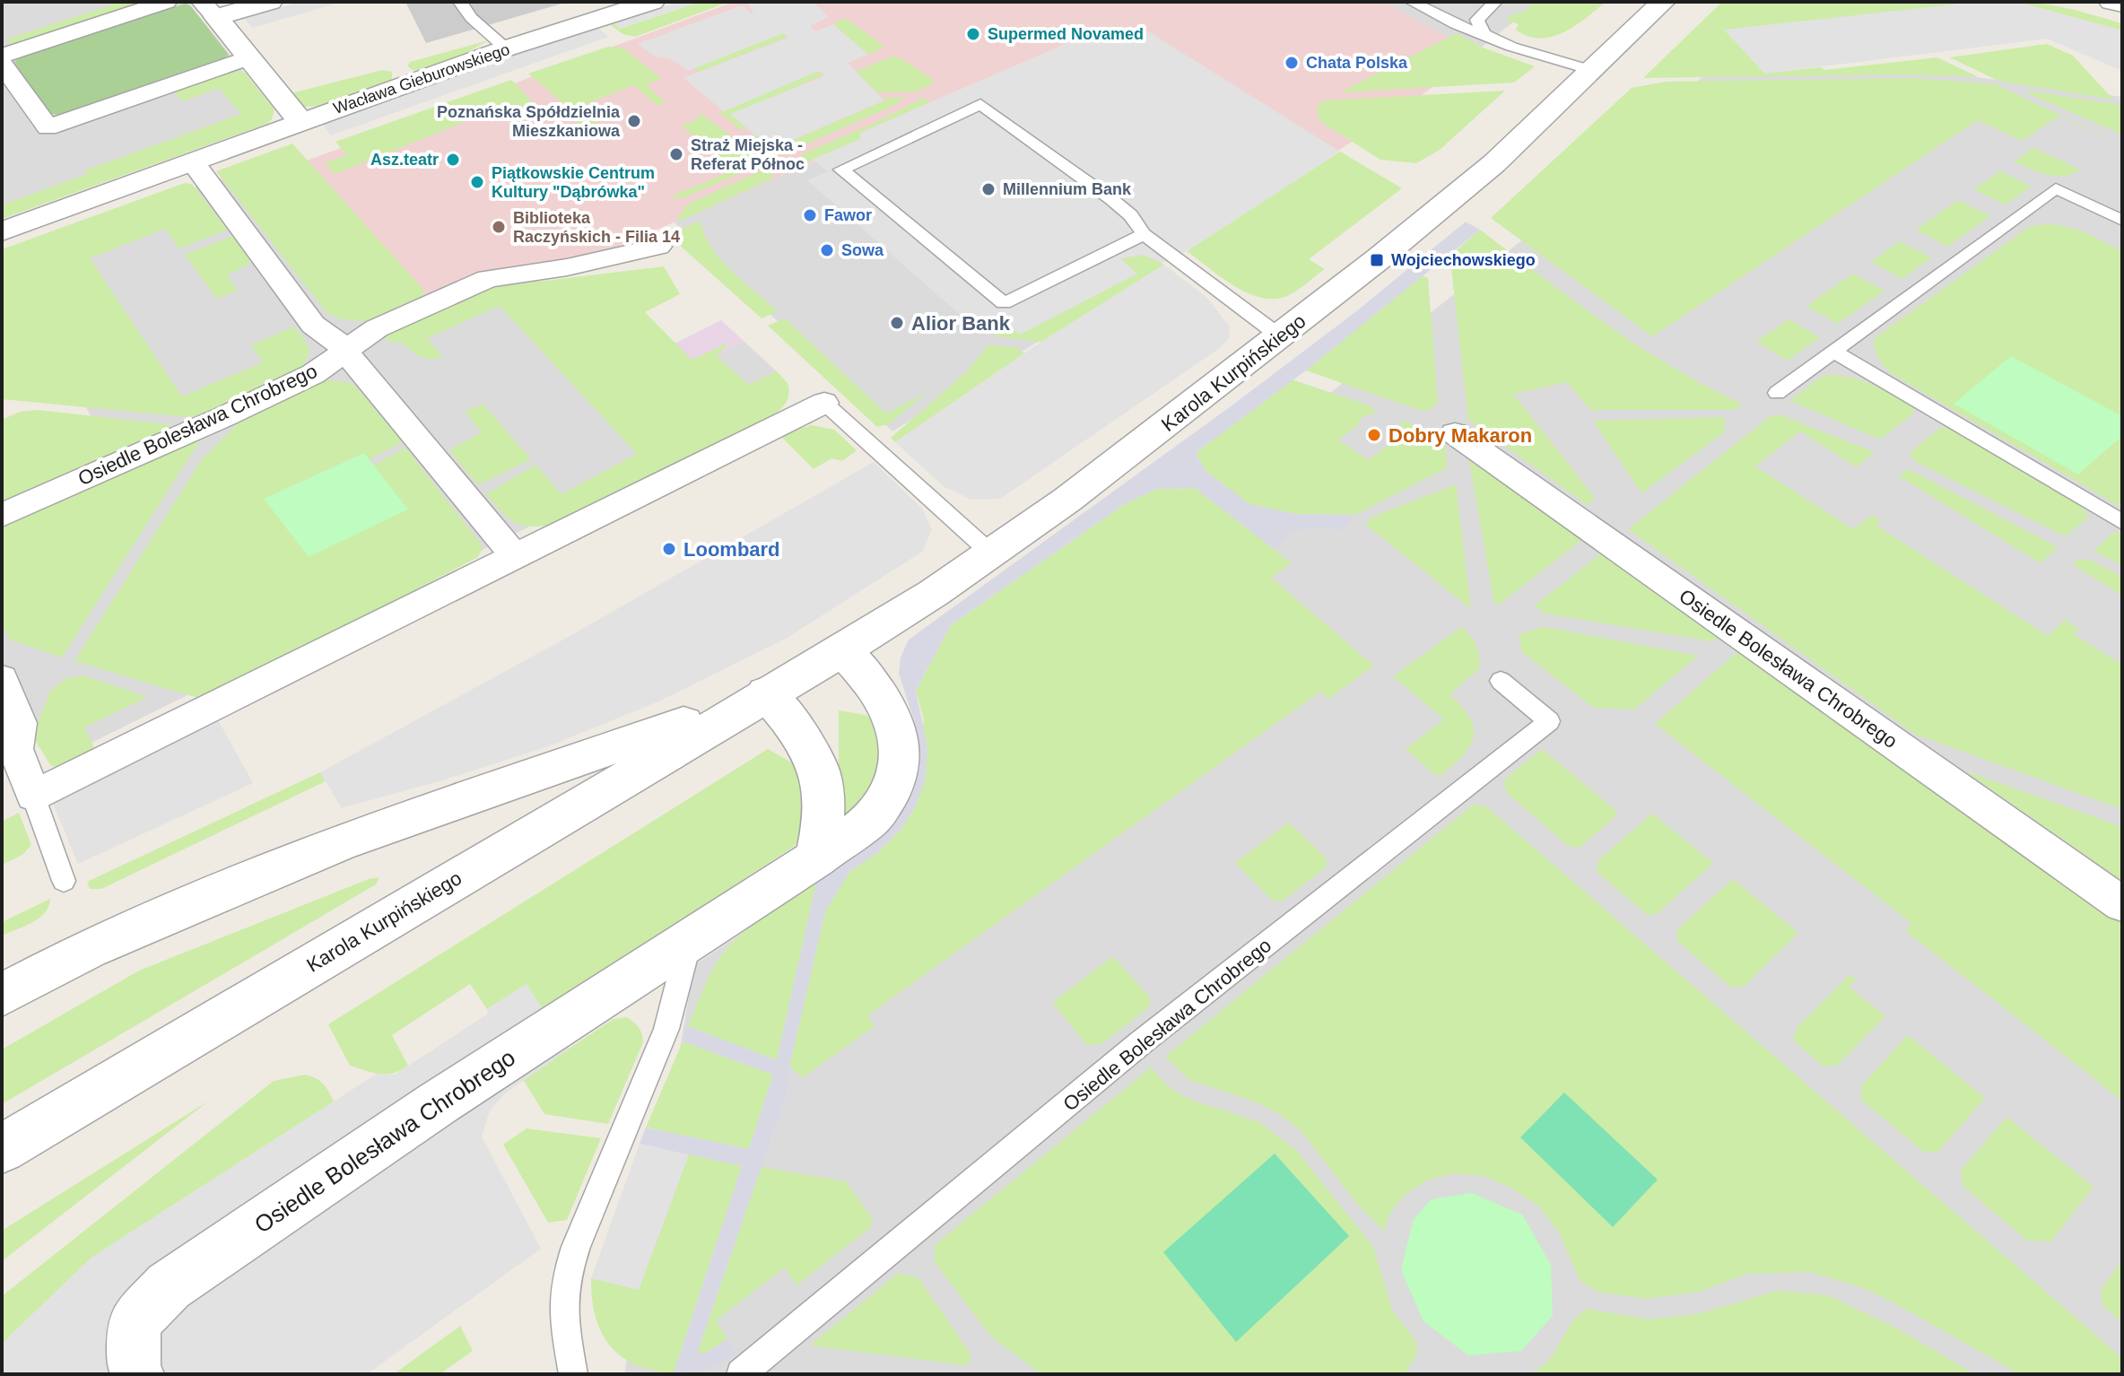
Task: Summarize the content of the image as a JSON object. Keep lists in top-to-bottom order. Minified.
{"streets":{"street":["Wacława Gieburowskiego","Karola Kurpińskiego","Osiedle Bolesława Chrobrego"]},"crossings":[["Karola Kurpińskiego","Osiedle Bolesława Chrobrego"]],"places":{"other":["Supermed Novamed","Chata Polska","Poznańska Spółdzielnia Mieszkaniowa","Straż Miejska - Referat Północ","Asz.teatr","Piątkowskie Centrum Kultury \"Dąbrówka\"","Millennium Bank","Fawor","Biblioteka Raczyńskich - Filia 14","Sowa","Alior Bank","Dobry Makaron","Loombard"],"transit":["Wojciechowskiego"]}}
